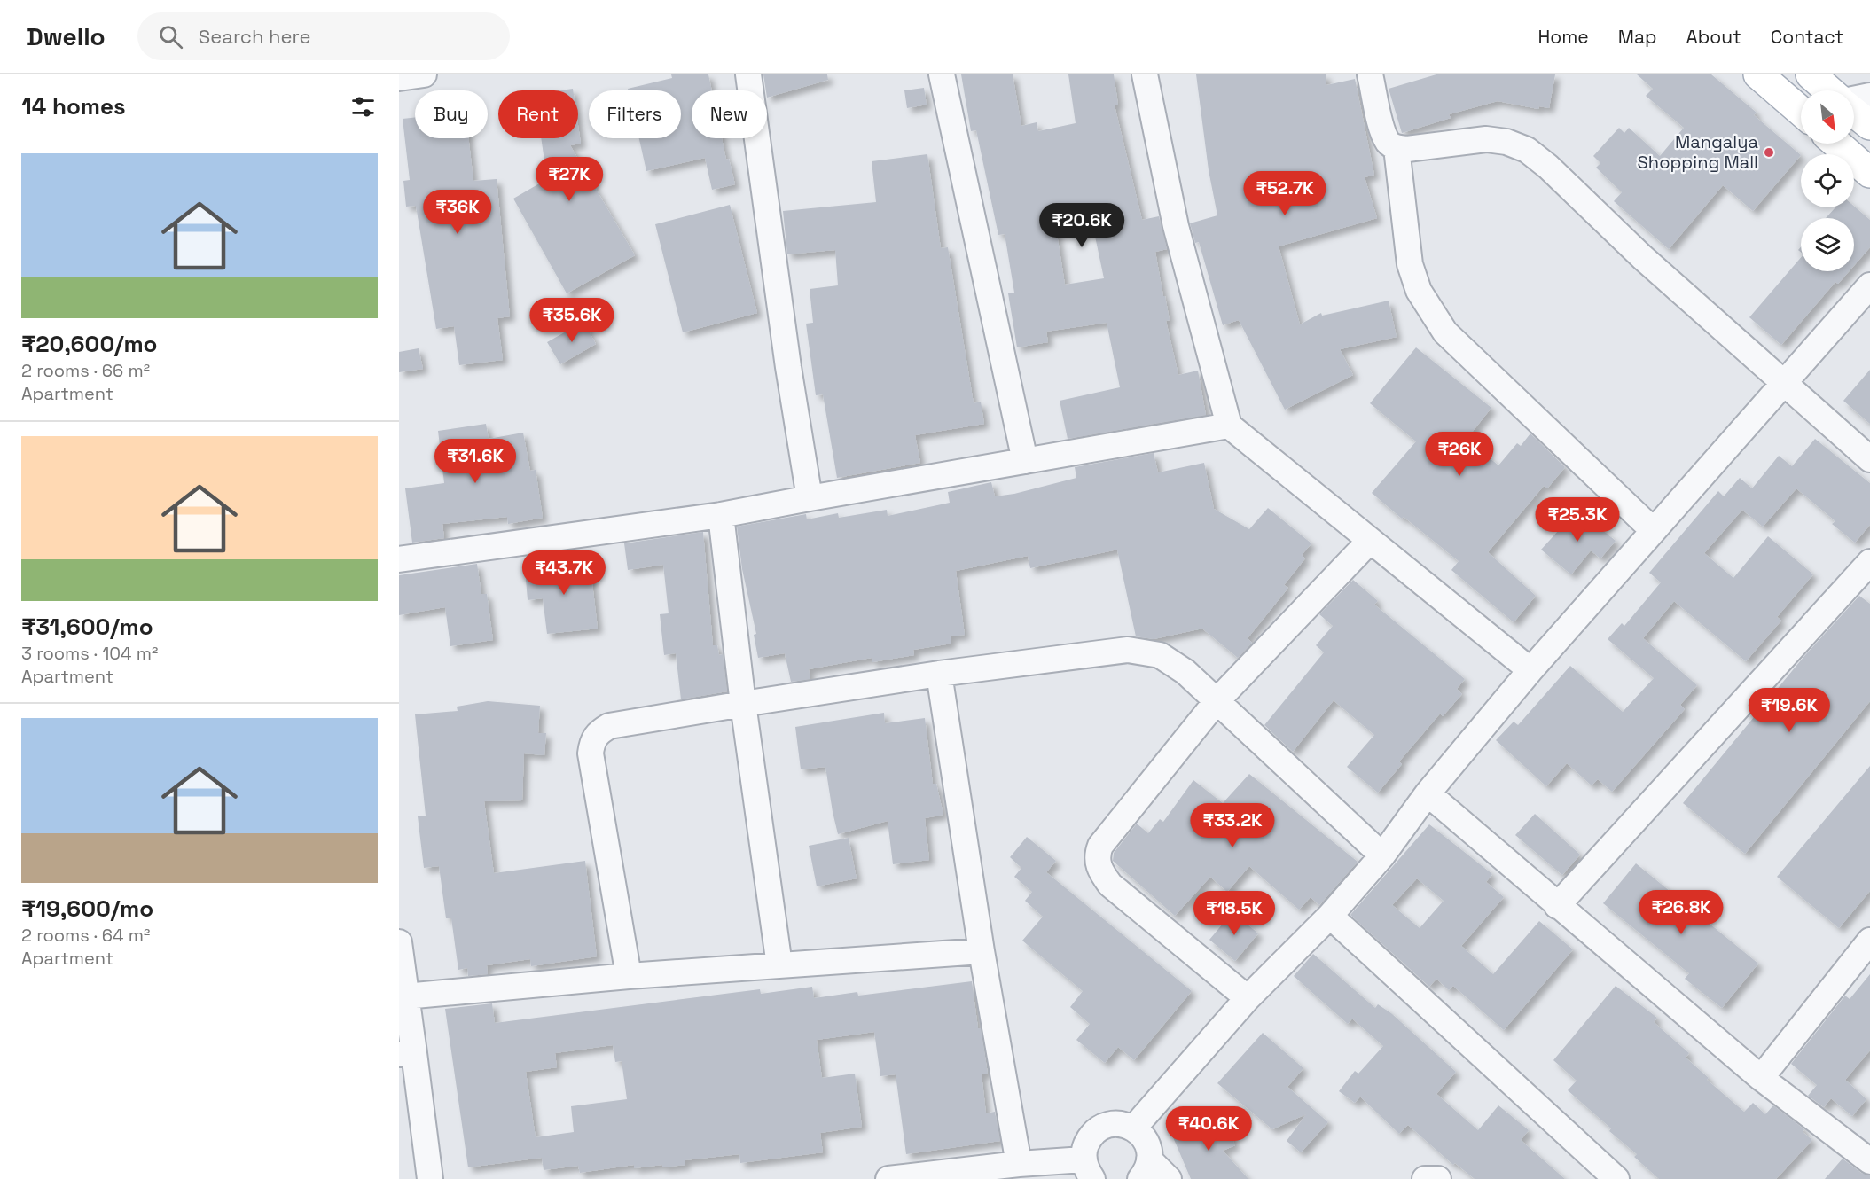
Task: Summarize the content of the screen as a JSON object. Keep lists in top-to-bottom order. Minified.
{"places":["Mangalya Shopping Mall"],"north":"bottom right","page":{"header":"Dwello","search":"Search here","nav":["Home","Map","About","Contact"],"heading":"14 homes","chip":["Buy","Rent","Filters","New"],"list":[{"name":"₹20,600/mo","note":"2 rooms · 66 m² · Apartment"},{"name":"₹31,600/mo","note":"3 rooms · 104 m² · Apartment"},{"name":"₹19,600/mo","note":"2 rooms · 64 m² · Apartment"}],"price":["₹27K","₹52.7K","₹36K","₹20.6K","₹35.6K","₹26K","₹31.6K","₹25.3K","₹43.7K","₹19.6K","₹33.2K","₹26.8K","₹18.5K","₹40.6K"]}}
